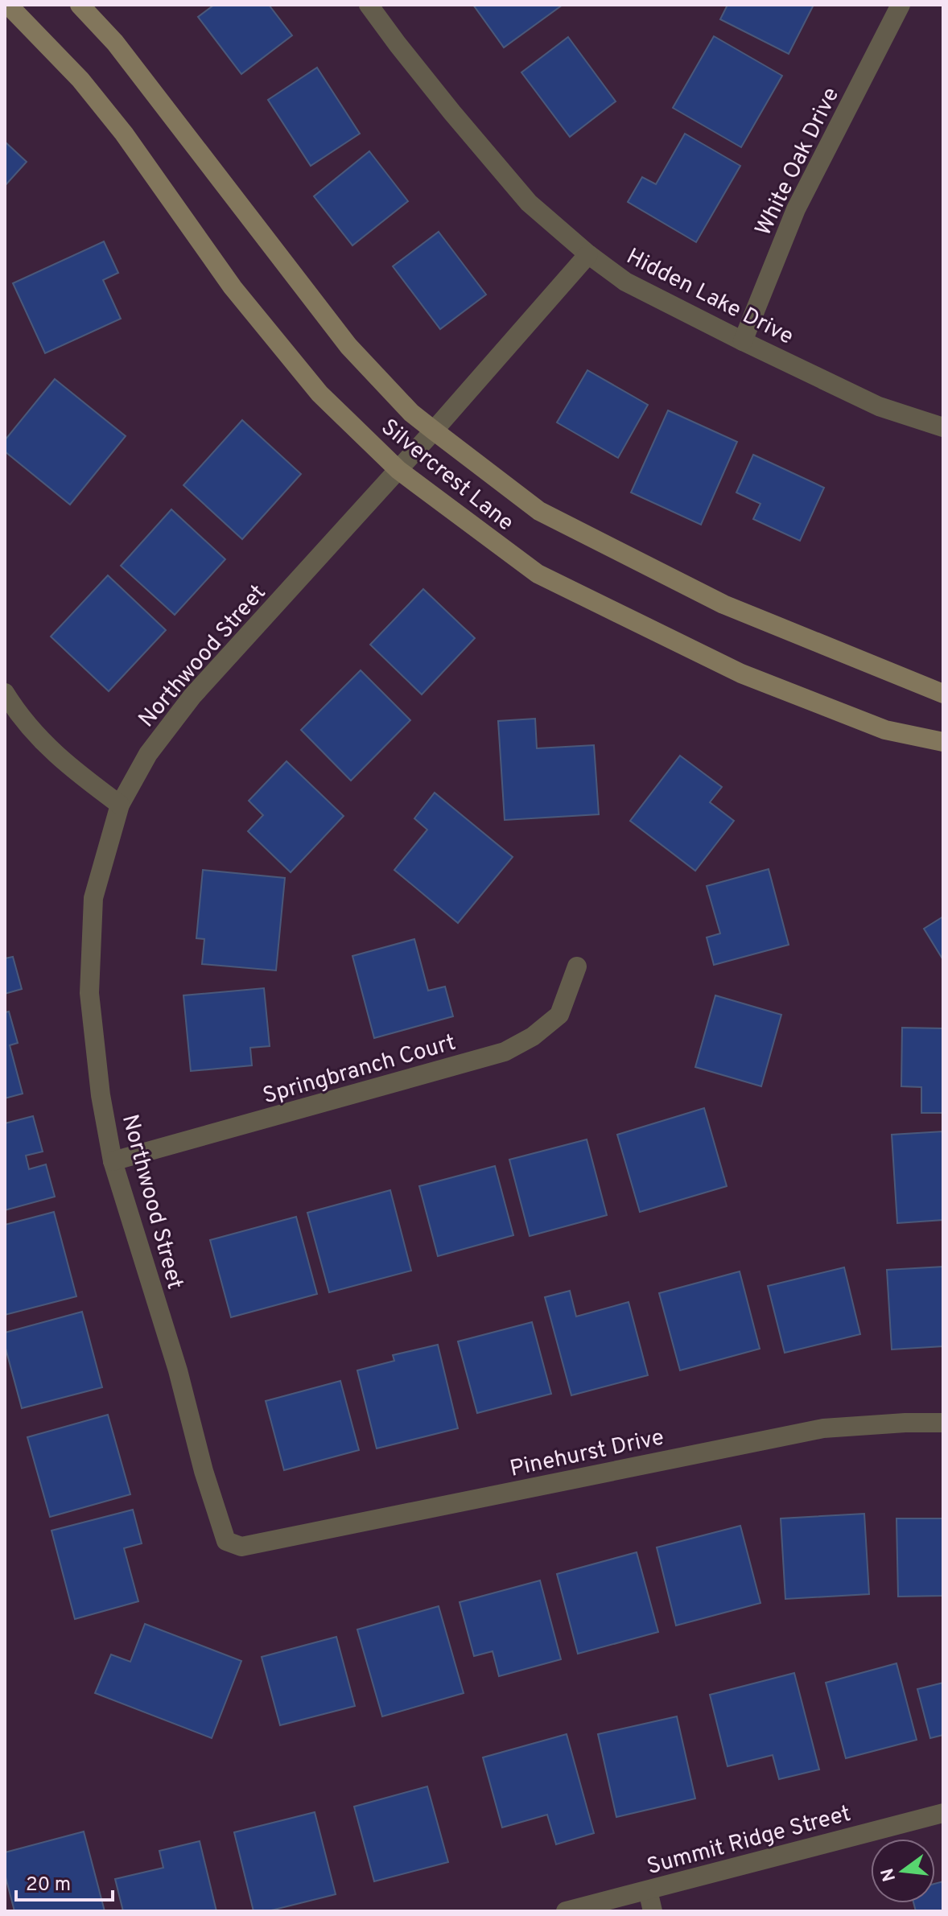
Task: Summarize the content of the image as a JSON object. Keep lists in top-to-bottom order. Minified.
{"streets":{"street":["White Oak Drive","Hidden Lake Drive","Silvercrest Lane","Northwood Street","Springbranch Court","Pinehurst Drive","Summit Ridge Street"]},"crossings":[["White Oak Drive","Hidden Lake Drive"],["Hidden Lake Drive","Northwood Street"],["Silvercrest Lane","Northwood Street"],["Northwood Street","Springbranch Court"],["Northwood Street","Pinehurst Drive"]],"scale_bar":"20 m","north":"left"}
